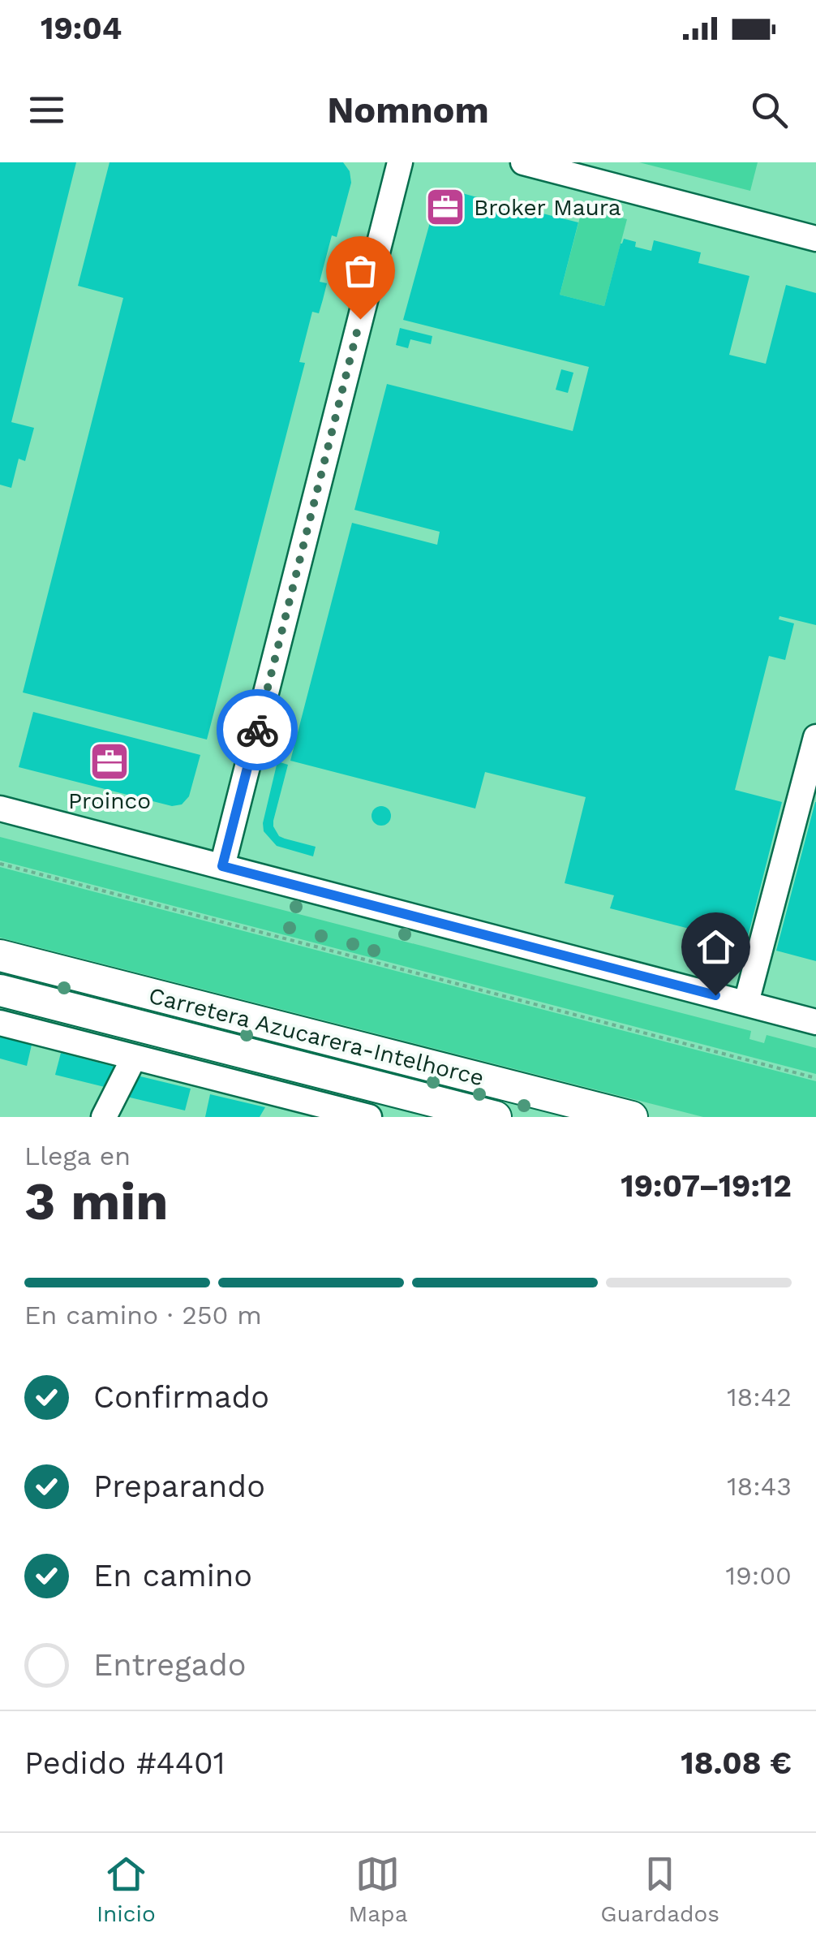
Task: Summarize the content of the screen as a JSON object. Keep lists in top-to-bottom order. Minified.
{"streets":{"main road":["Carretera Azucarera-Intelhorce"]},"places":{"office":["Broker Maura","Proinco"]},"page":{"status":"19:04","header":"Nomnom","heading":["3 min","Llega en","19:07–19:12"],"panel":["Pedido #4401","18.08 €"],"bar":"En camino · 250 m","list":[["Confirmado","18:42"],["Preparando","18:43"],["En camino","19:00"],"Entregado"],"tabs":["Inicio","Mapa","Guardados"]}}
